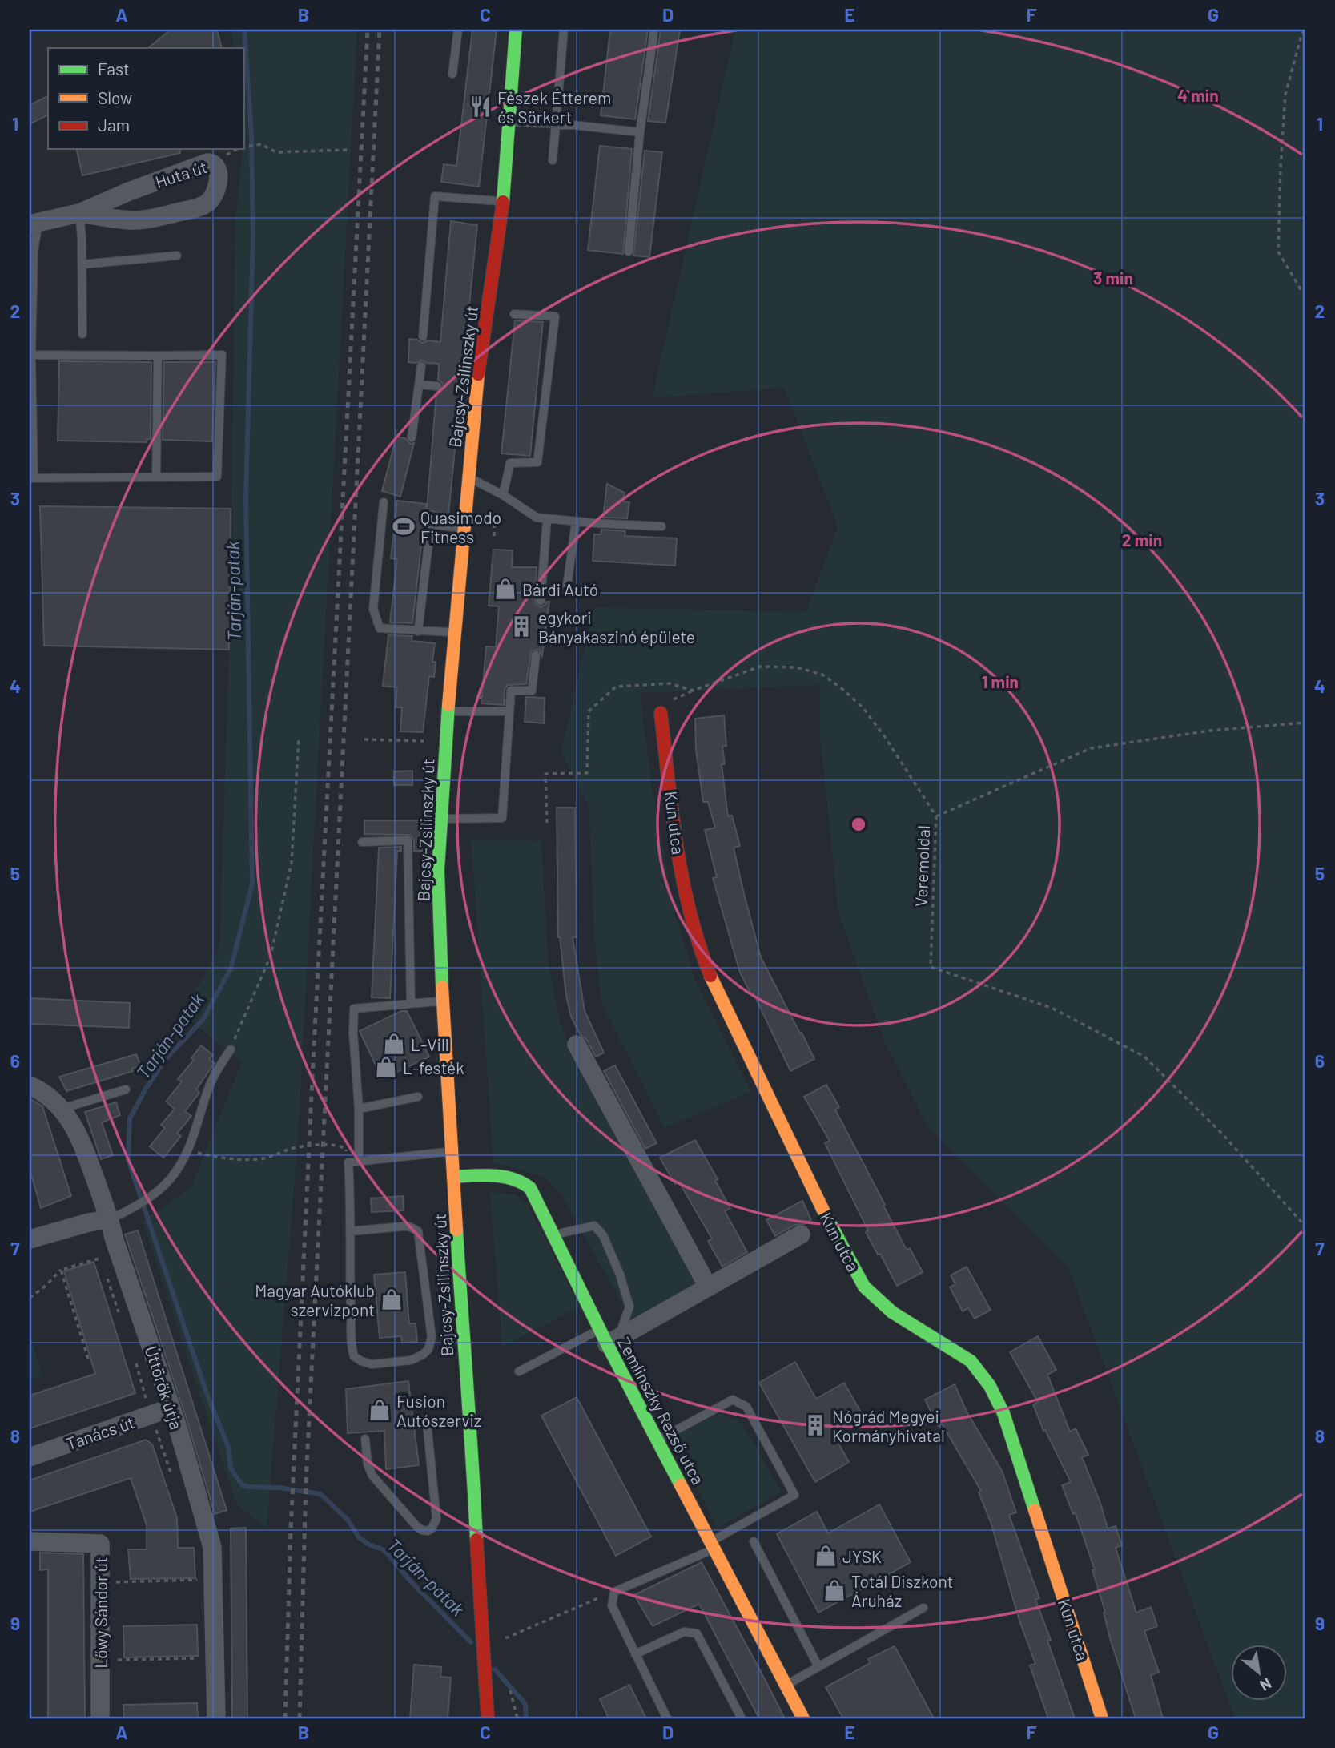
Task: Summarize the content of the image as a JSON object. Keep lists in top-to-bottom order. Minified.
{"streets":{"street":["Huta út","Bajcsy-Zsilinszky út","Kun utca","Úttörők útja","Zemlinszky Rezső utca","Tanács út","Lőwy Sándor út"],"path":["Veremoldal"]},"crossings":[["Bajcsy-Zsilinszky út","Zemlinszky Rezső utca"],["Kun utca","Zemlinszky Rezső utca"],["Úttörők útja","Tanács út"]],"water":["Tarján-patak"],"places":{"restaurant":["Fészek Étterem és Sörkert"],"sports":["Quasimodo Fitness"],"shop":["Bárdi Autó","L-Vill","L-festék","Magyar Autóklub szervizpont","Fusion Autószerviz","JYSK","Totál Diszkont Áruház"],"building":["egykori Bányakaszinó épülete","Nógrád Megyei Kormányhivatal"]},"legend":["Fast","Slow","Jam"],"north":"bottom right","grid":{"columns":["A","B","C","D","E","F","G"],"rows":["1","2","3","4","5","6","7","8","9"]},"rings":["4 min","3 min","2 min","1 min"]}
